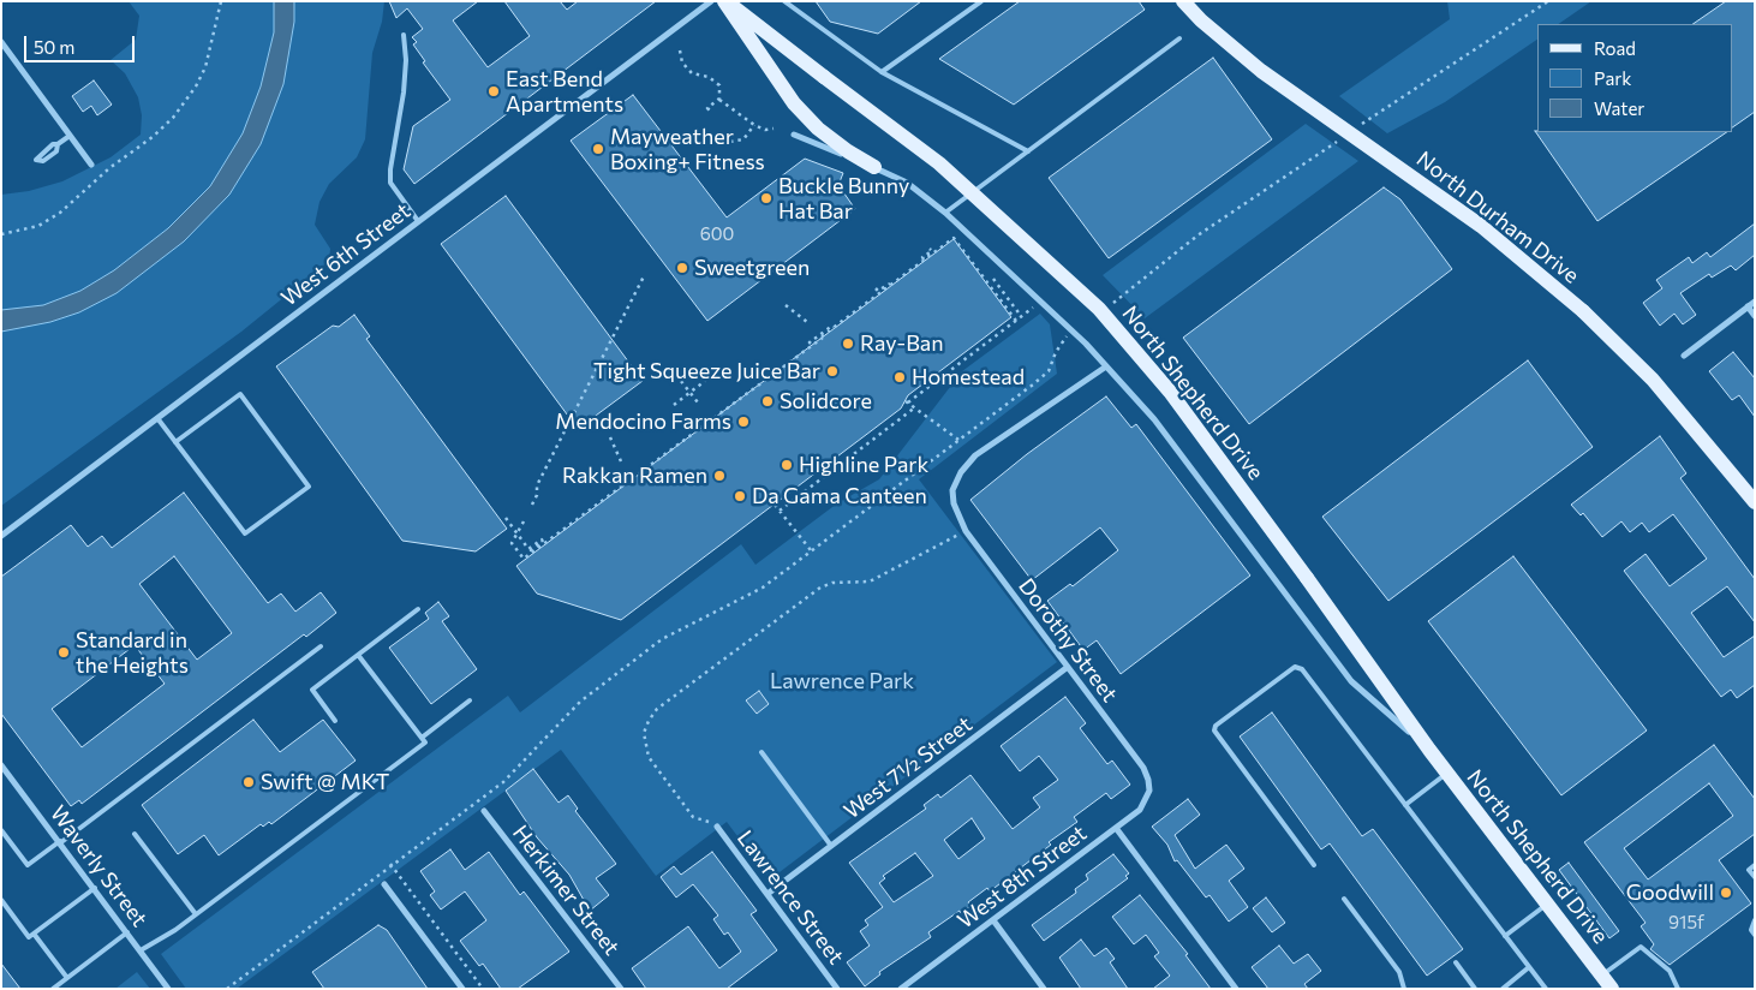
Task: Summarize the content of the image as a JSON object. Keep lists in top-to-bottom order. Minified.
{"streets":{"main road":["North Durham Drive","North Shepherd Drive"],"street":["West 6th Street","Dorothy Street","West 7½ Street","Waverly Street","West 8th Street","Herkimer Street","Lawrence Street"]},"crossings":[["North Shepherd Drive","Dorothy Street"],["Dorothy Street","West 7½ Street"],["Dorothy Street","West 8th Street"],["West 7½ Street","Lawrence Street"]],"parks":["Lawrence Park"],"places":["East Bend Apartments","Mayweather Boxing+ Fitness","Buckle Bunny Hat Bar","Sweetgreen","Ray-Ban","Tight Squeeze Juice Bar","Homestead","Solidcore","Mendocino Farms","Highline Park","Rakkan Ramen","Da Gama Canteen","Standard in the Heights","Swift @ MKT","Goodwill"],"house_numbers":["600","915f"],"legend":["Road","Park","Water"],"scale_bar":"50 m"}
